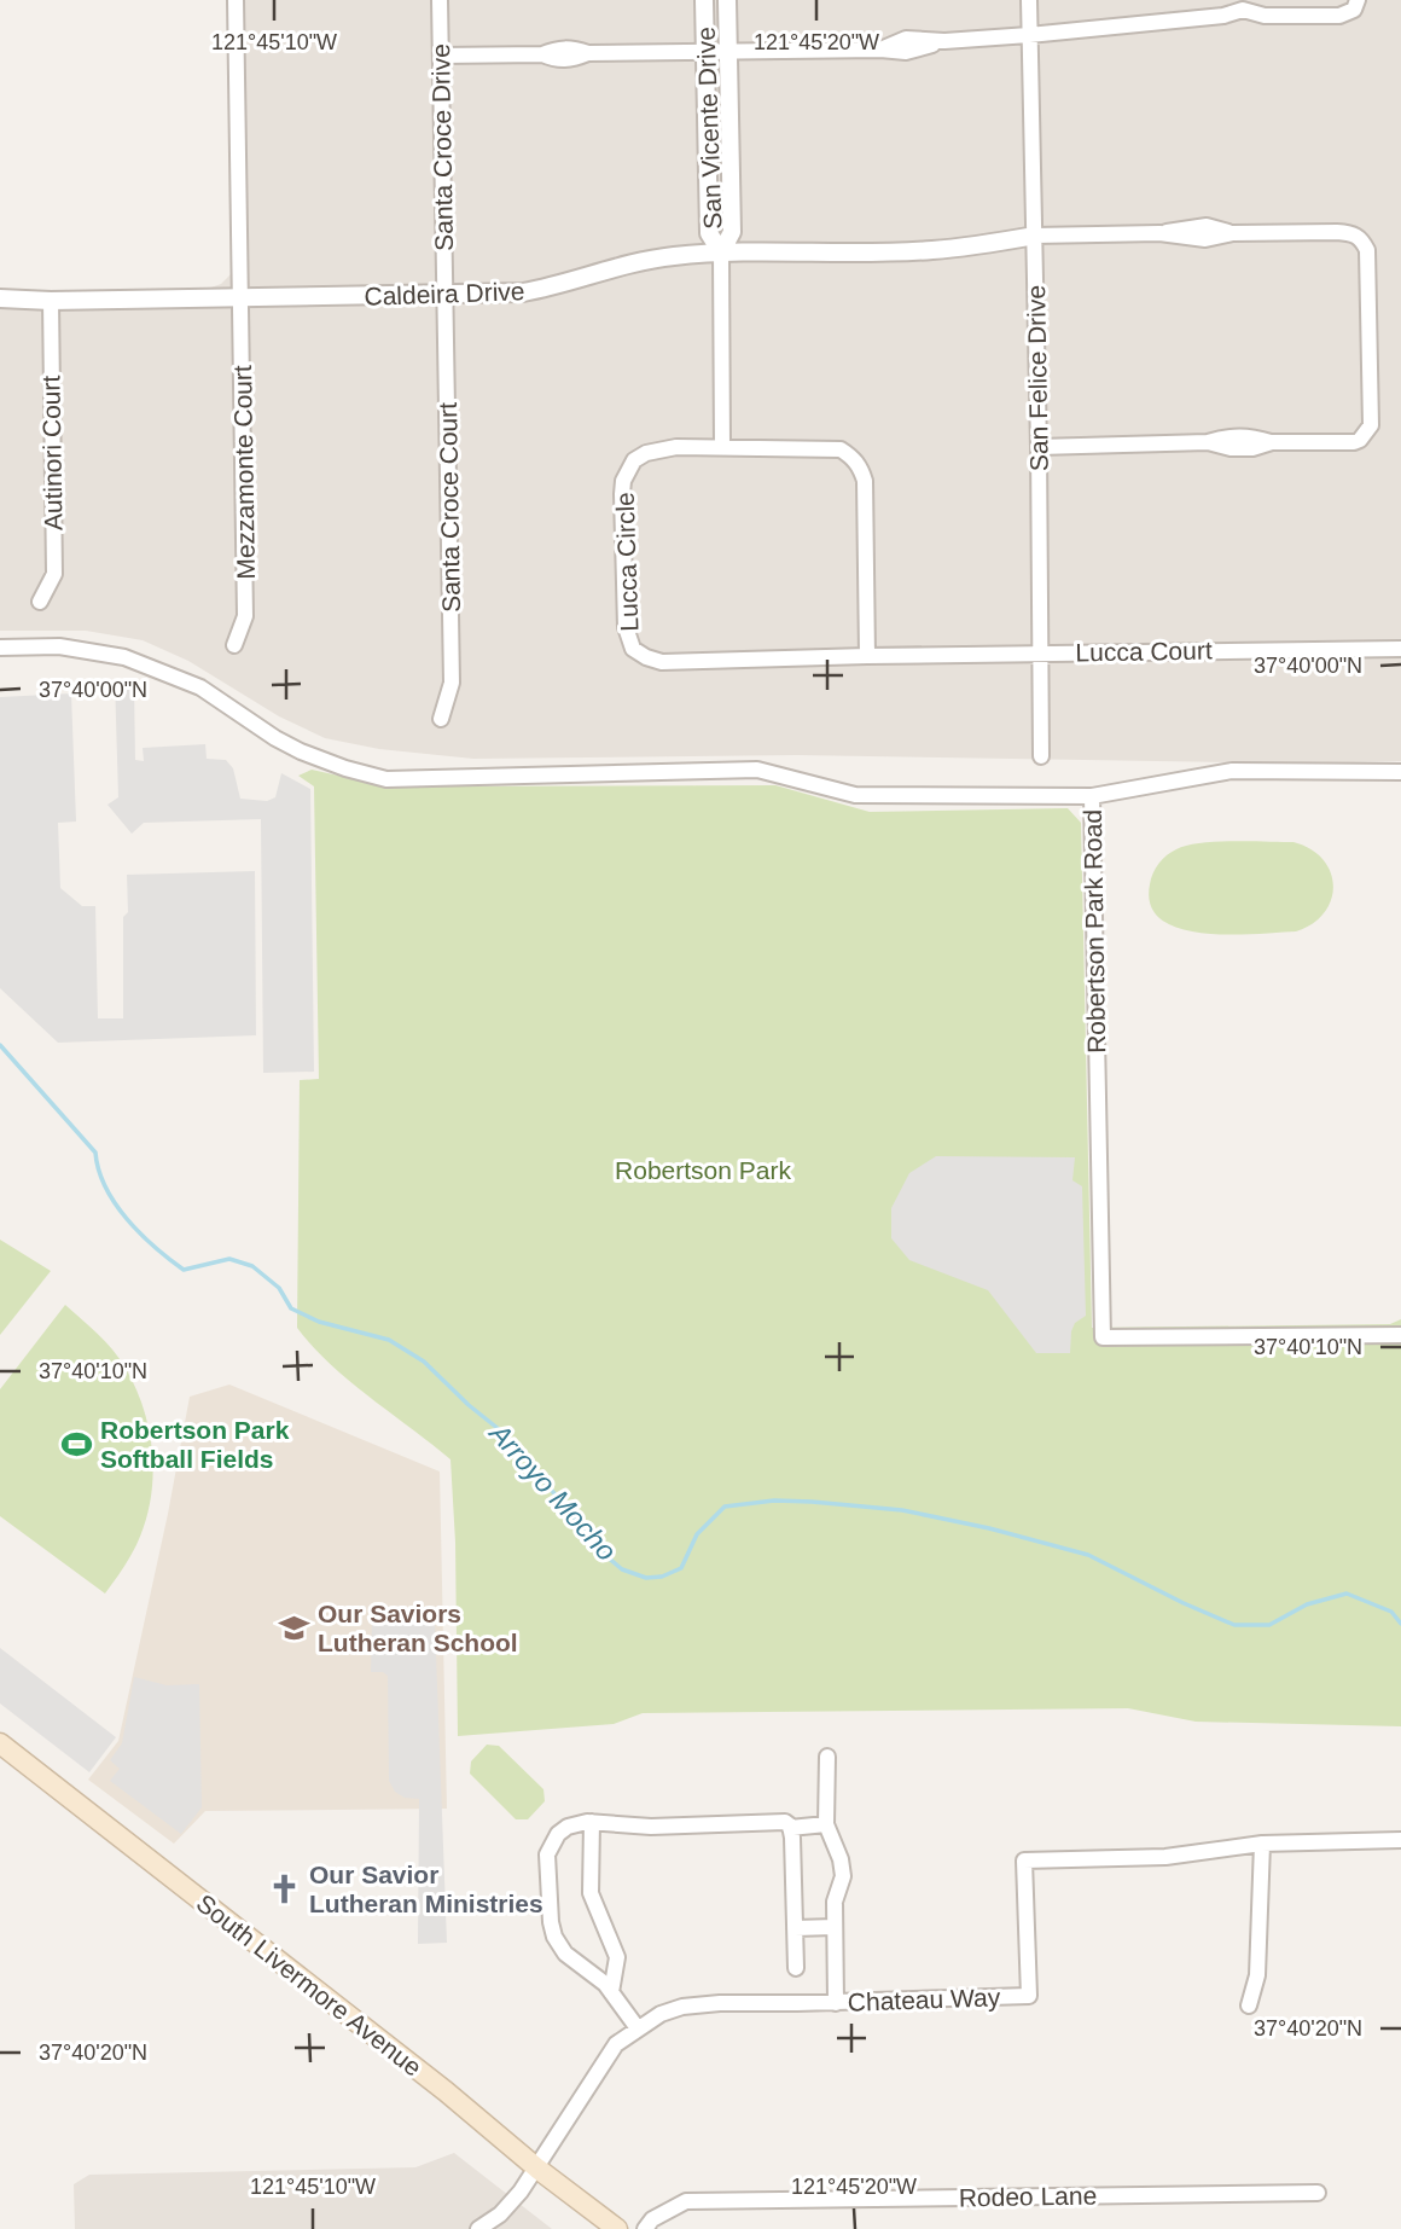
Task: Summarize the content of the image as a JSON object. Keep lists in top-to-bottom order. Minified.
{"streets":{"main road":["South Livermore Avenue"],"street":["San Vicente Drive","Santa Croce Drive","Caldeira Drive","San Felice Drive","Autinori Court","Mezzamonte Court","Santa Croce Court","Lucca Circle","Lucca Court","Robertson Park Road","Chateau Way","Rodeo Lane"]},"crossings":[["San Vicente Drive","Caldeira Drive"],["Santa Croce Drive","Caldeira Drive"],["Santa Croce Drive","Santa Croce Court"],["Caldeira Drive","San Felice Drive"],["Caldeira Drive","Autinori Court"],["Caldeira Drive","Mezzamonte Court"],["Caldeira Drive","Santa Croce Court"],["San Felice Drive","Lucca Circle"],["San Felice Drive","Lucca Court"],["Lucca Circle","Lucca Court"],["South Livermore Avenue","Chateau Way"]],"water":["Arroyo Mocho"],"parks":["Robertson Park"],"places":{"sports":["Robertson Park Softball Fields"],"school or university":["Our Saviors Lutheran School"],"church":["Our Savior Lutheran Ministries"]},"coordinates":["121°45'10\"W","121°45'20\"W","37°40'00\"N","37°40'10\"N","37°40'20\"N"]}
